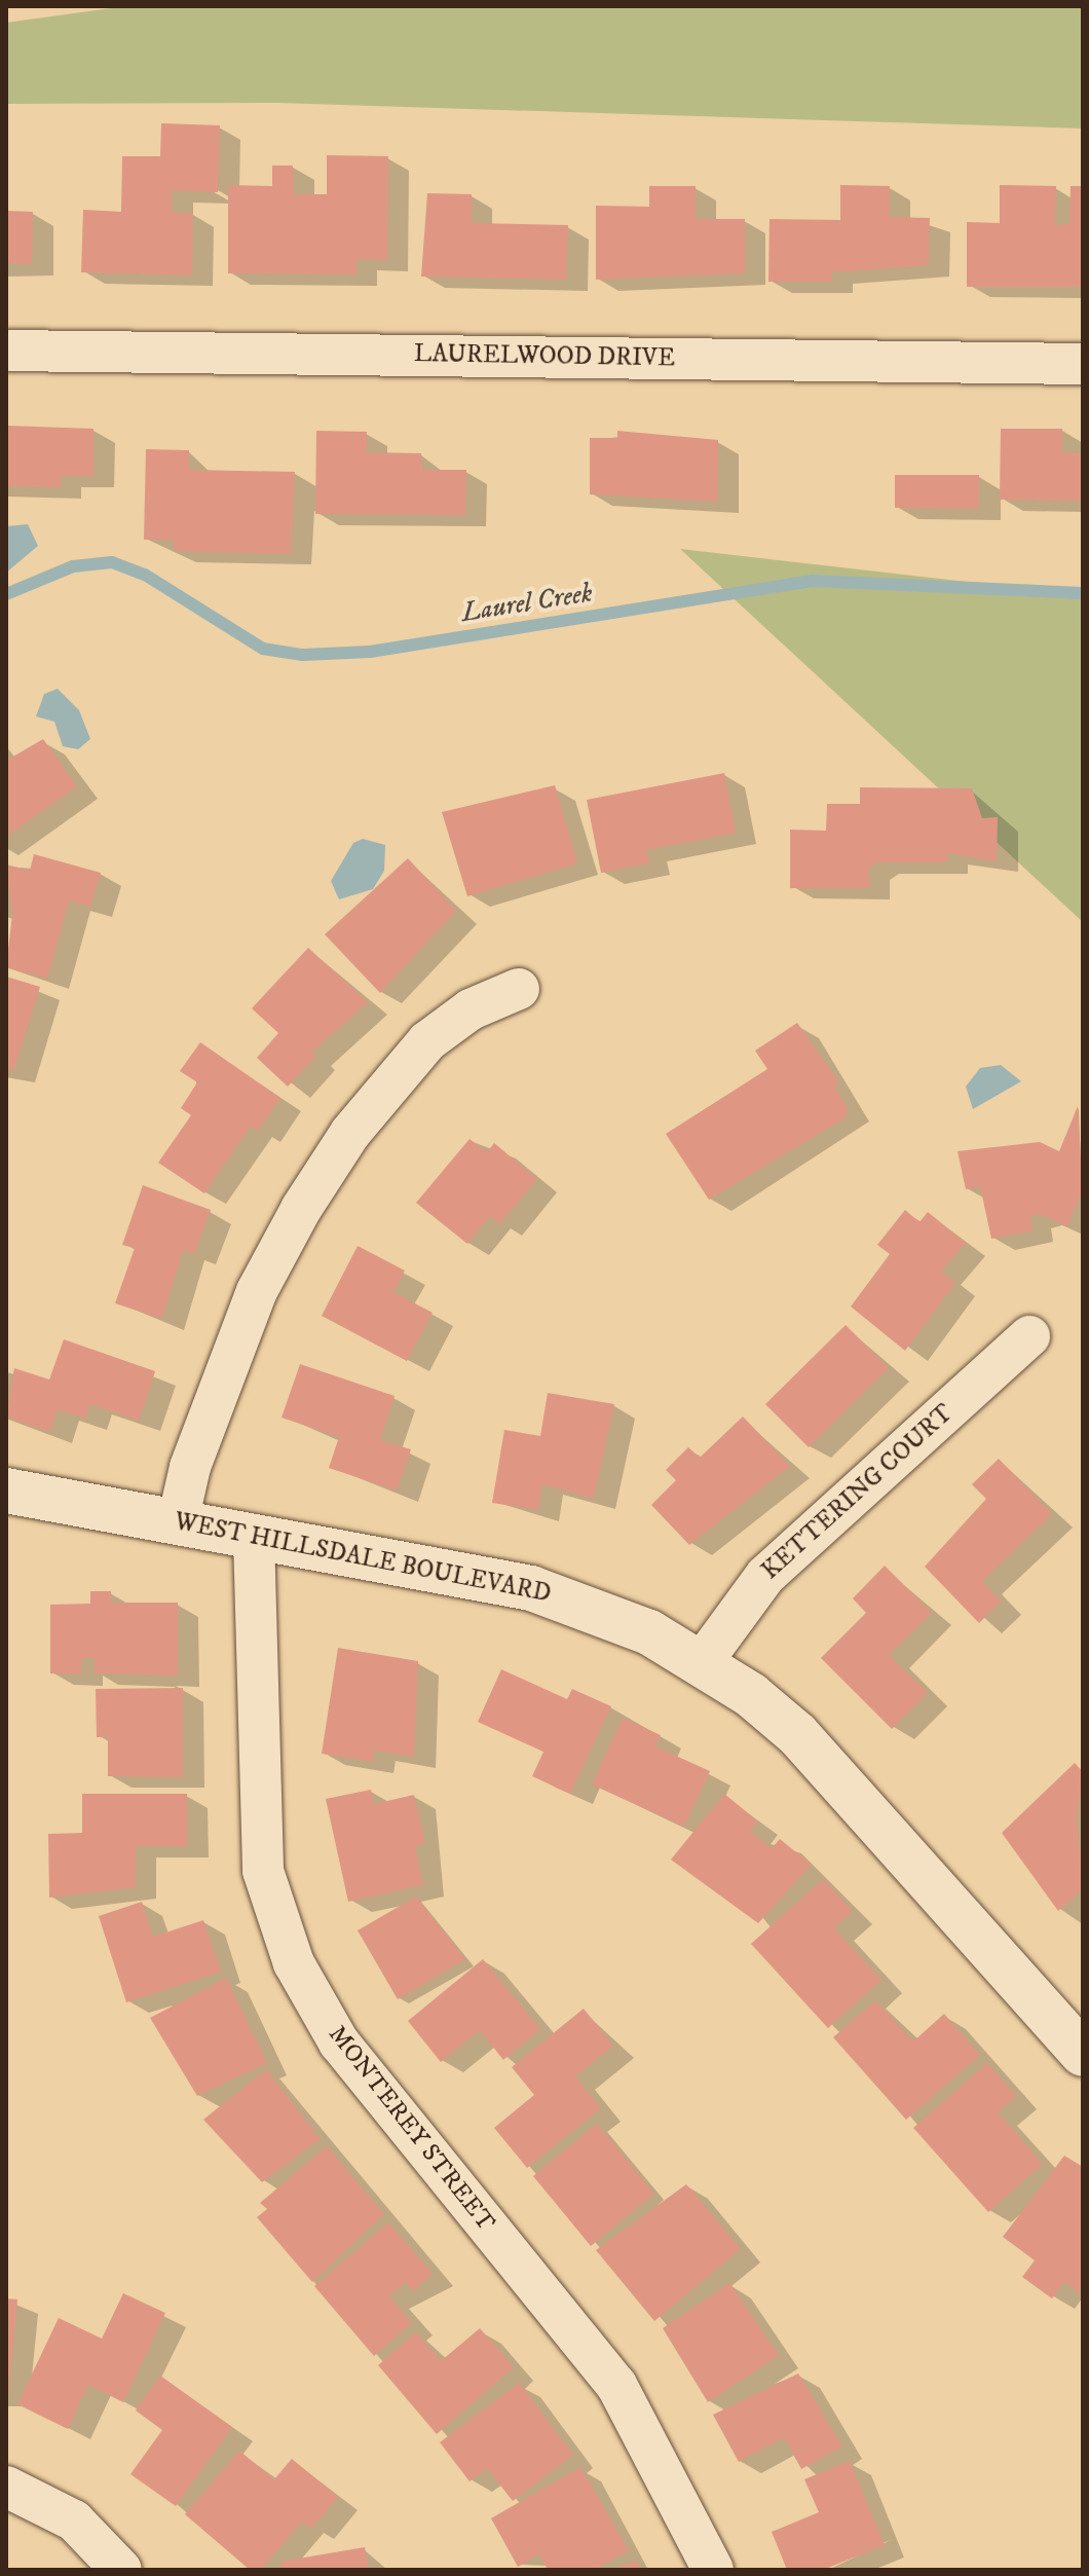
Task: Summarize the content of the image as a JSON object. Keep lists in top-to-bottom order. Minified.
{"streets":{"main road":["WEST HILLSDALE BOULEVARD"],"street":["LAURELWOOD DRIVE","KETTERING COURT","MONTEREY STREET"]},"crossings":[["KETTERING COURT","WEST HILLSDALE BOULEVARD"],["WEST HILLSDALE BOULEVARD","MONTEREY STREET"]],"water":["Laurel Creek"]}
